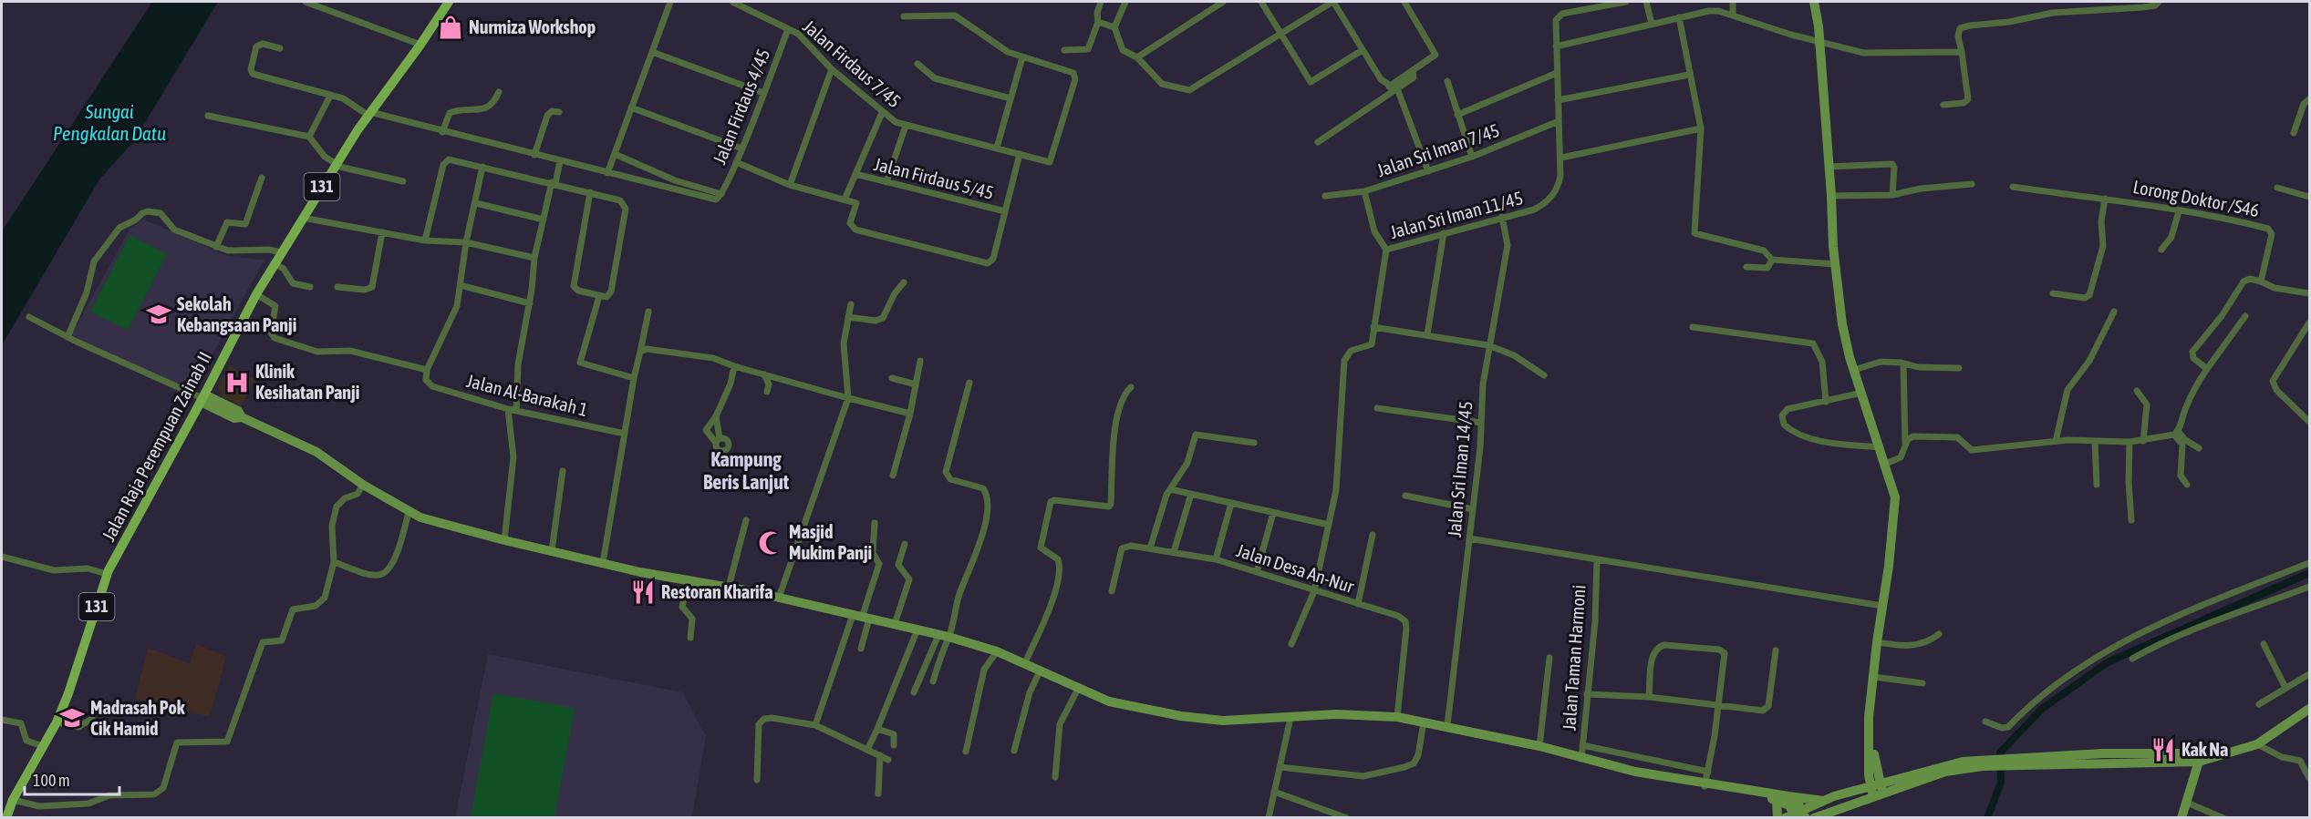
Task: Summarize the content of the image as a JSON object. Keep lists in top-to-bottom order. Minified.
{"streets":{"main road":["131","Jalan Raja Perempuan Zainab II"],"street":["Jalan Firdaus 7/45","Jalan Firdaus 4/45","Jalan Sri Iman 7/45","Jalan Firdaus 5/45","Lorong Doktor /S46","Jalan Sri Iman 11/45","Jalan Al-Barakah 1","Jalan Sri Iman 14/45","Jalan Desa An-Nur","Jalan Taman Harmoni"]},"crossings":[["Jalan Firdaus 7/45","Jalan Firdaus 4/45"],["Jalan Sri Iman 7/45","Jalan Sri Iman 11/45"],["Jalan Sri Iman 11/45","Jalan Sri Iman 14/45"]],"districts":["Kampung Beris Lanjut"],"water":["Sungai Pengkalan Datu"],"places":{"shop":["Nurmiza Workshop"],"school or university":["Sekolah Kebangsaan Panji","Madrasah Pok Cik Hamid"],"hospital":["Klinik Kesihatan Panji"],"mosque":["Masjid Mukim Panji"],"restaurant":["Restoran Kharifa","Kak Na"]},"scale_bar":"100 m"}
